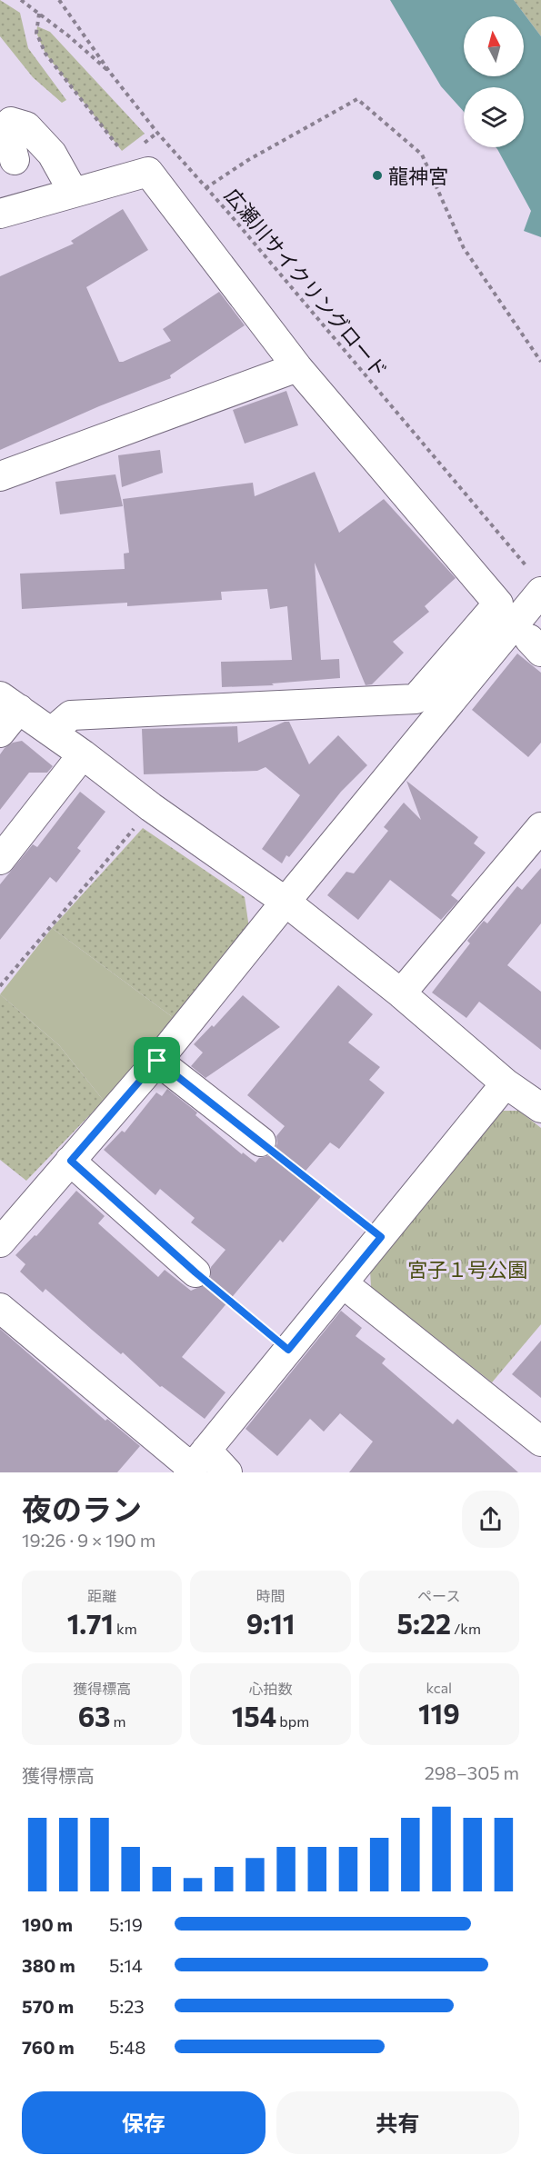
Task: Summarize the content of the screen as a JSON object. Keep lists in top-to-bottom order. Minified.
{"streets":{"path":["広瀬川サイクリングロード"]},"parks":["宮子１号公園"],"places":["龍神宮"],"north":"top","page":{"heading":["夜のラン","19:26 · 9 × 190 m"],"stats":[["距離","1.71 km"],["時間","9:11"],["ペース","5:22 /km"],["獲得標高","63 m"],["心拍数","154 bpm"],["kcal","119"]],"chart":["獲得標高","298–305 m"],"list":[{"name":"190 m","note":"5:19"},{"name":"380 m","note":"5:14"},{"name":"570 m","note":"5:23"},{"name":"760 m","note":"5:48"}],"buttons":["保存","共有"]}}
